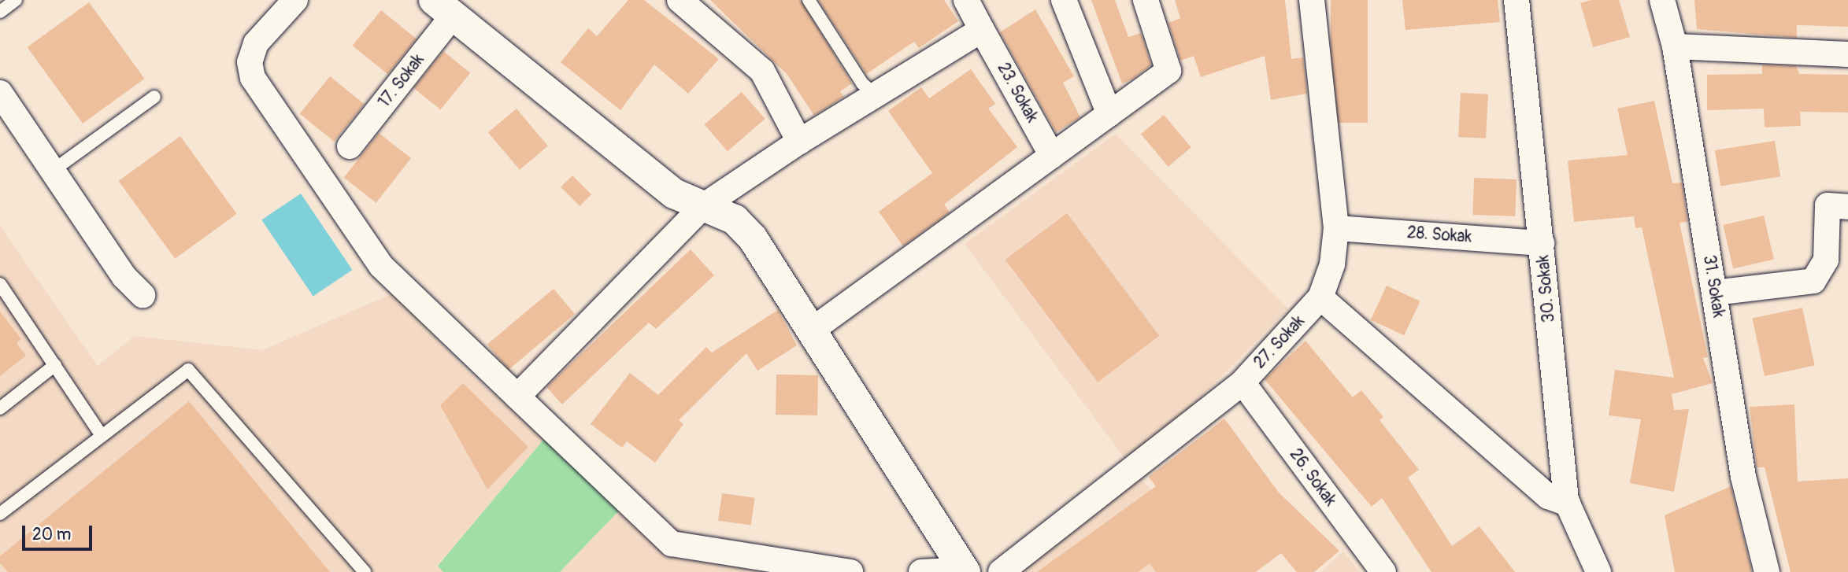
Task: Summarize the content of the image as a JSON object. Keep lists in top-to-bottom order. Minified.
{"streets":{"street":["17. Sokak","23. Sokak","28. Sokak","31. Sokak","30. Sokak","27. Sokak","26. Sokak"]},"crossings":[["28. Sokak","30. Sokak"],["28. Sokak","27. Sokak"],["27. Sokak","26. Sokak"]],"scale_bar":"20 m"}
